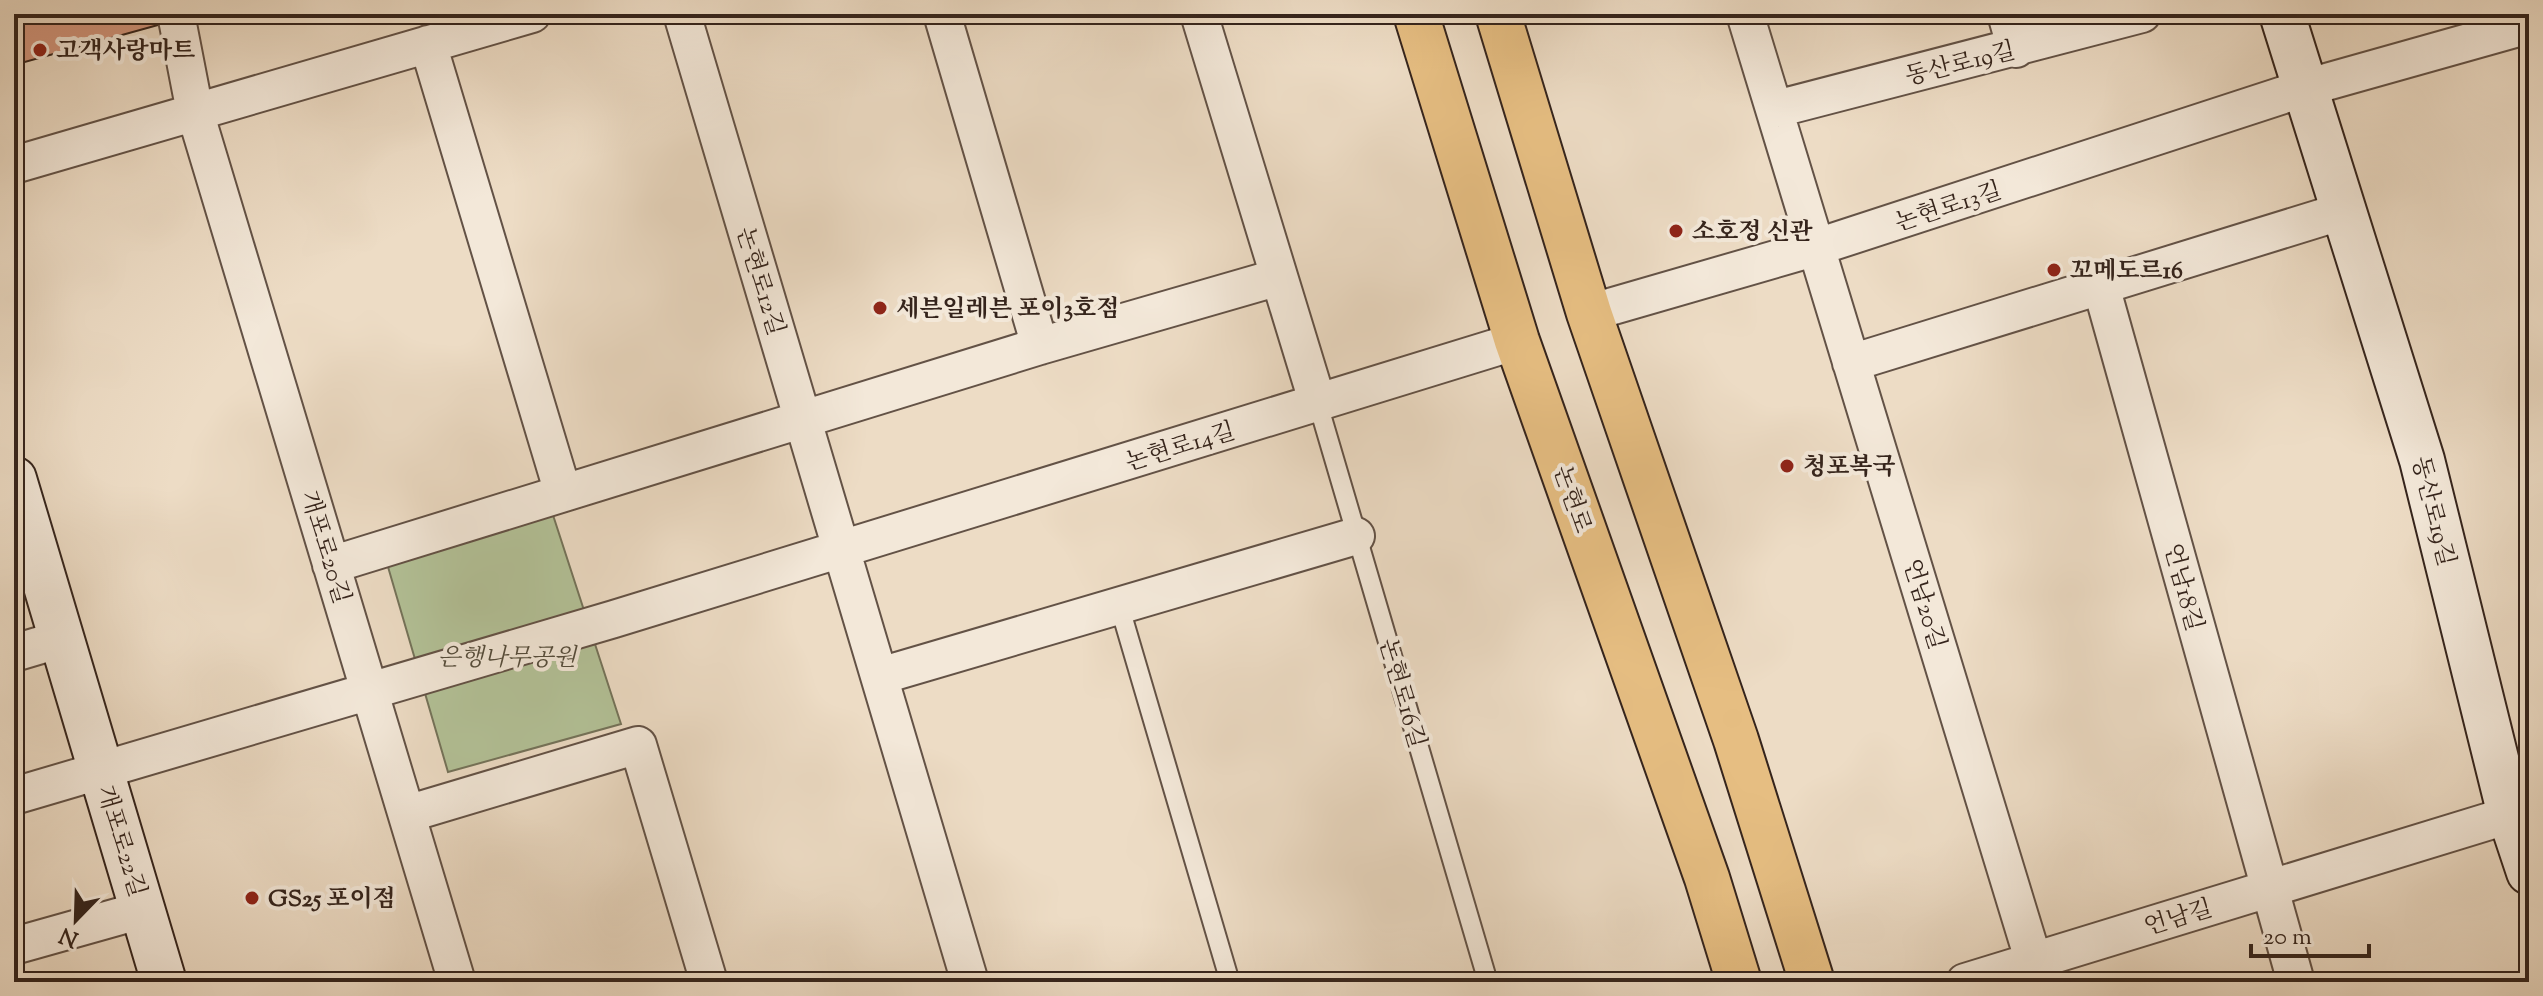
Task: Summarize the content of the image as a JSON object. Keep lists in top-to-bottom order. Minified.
{"streets":{"main road":["논현로"],"street":["동산로19길","논현로13길","논현로12길","논현로14길","개포로20길","언남18길","언남20길","개포로22길","언남길"],"lane":["논현로16길"]},"crossings":[["동산로19길","논현로13길"],["동산로19길","언남20길"],["동산로19길","언남길"],["논현로13길","언남20길"],["논현로12길","논현로14길"],["논현로14길","논현로"],["논현로14길","개포로20길"],["논현로14길","논현로16길"],["논현로14길","개포로22길"],["언남18길","언남길"],["언남20길","언남길"]],"parks":["은행나무공원"],"places":["고객사랑마트","소호정 신관","꼬메도르16","세븐일레븐 포이3호점","청포복국","GS25 포이점"],"scale_bar":"20 m","north":"bottom left"}
